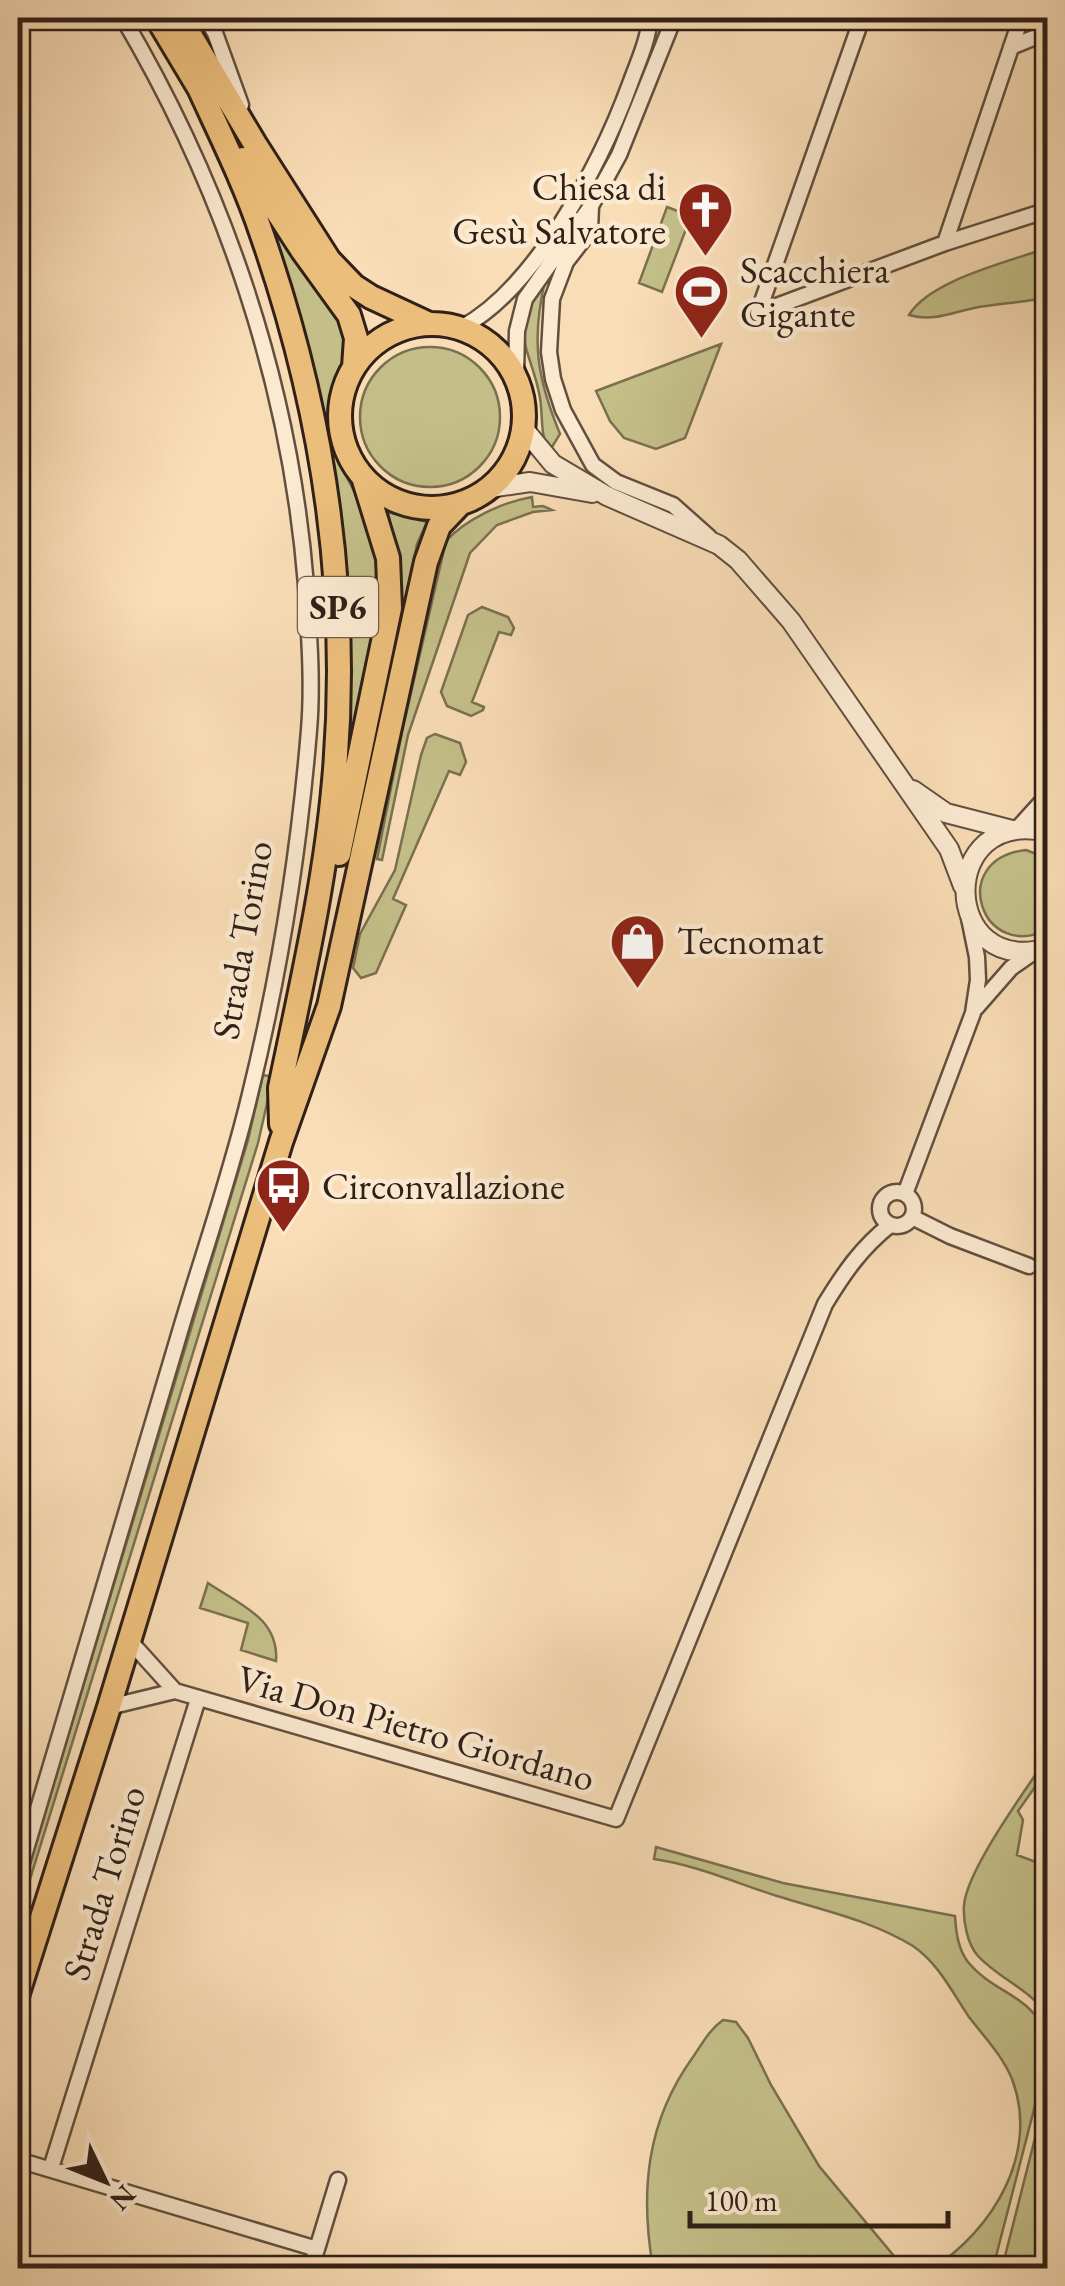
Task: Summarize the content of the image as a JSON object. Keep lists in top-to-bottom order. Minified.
{"streets":{"main road":["SP6","Strada Torino"],"street":["Via Don Pietro Giordano"]},"crossings":[["SP6","Strada Torino"],["Strada Torino","Via Don Pietro Giordano"]],"places":{"church":["Chiesa di Gesù Salvatore"],"sports":["Scacchiera Gigante"],"shop":["Tecnomat"],"bus stop":["Circonvallazione"]},"scale_bar":"100 m","north":"bottom right"}
